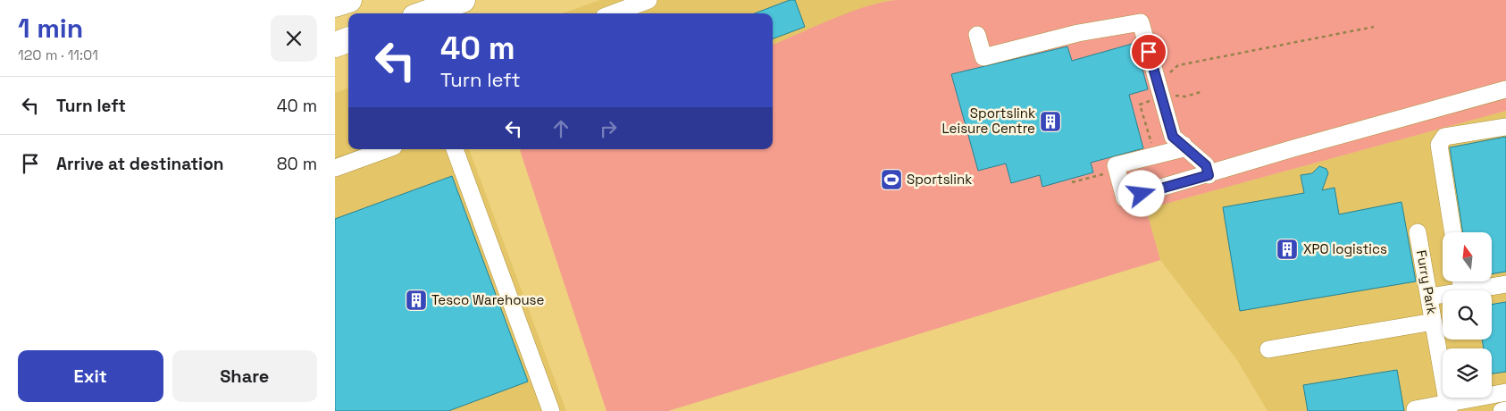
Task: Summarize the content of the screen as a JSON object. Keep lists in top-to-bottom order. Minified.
{"streets":{"lane":["Furry Park"]},"places":{"building":["Sportslink Leisure Centre","XPO logistics","Tesco Warehouse"],"sports":["Sportslink"]},"north":"top","page":{"heading":["1 min","120 m · 11:01"],"turn":["40 m","Turn left"],"list":[{"name":"Turn left","value":"40 m"},{"name":"Arrive at destination","value":"80 m"}],"buttons":["Exit","Share"]}}
